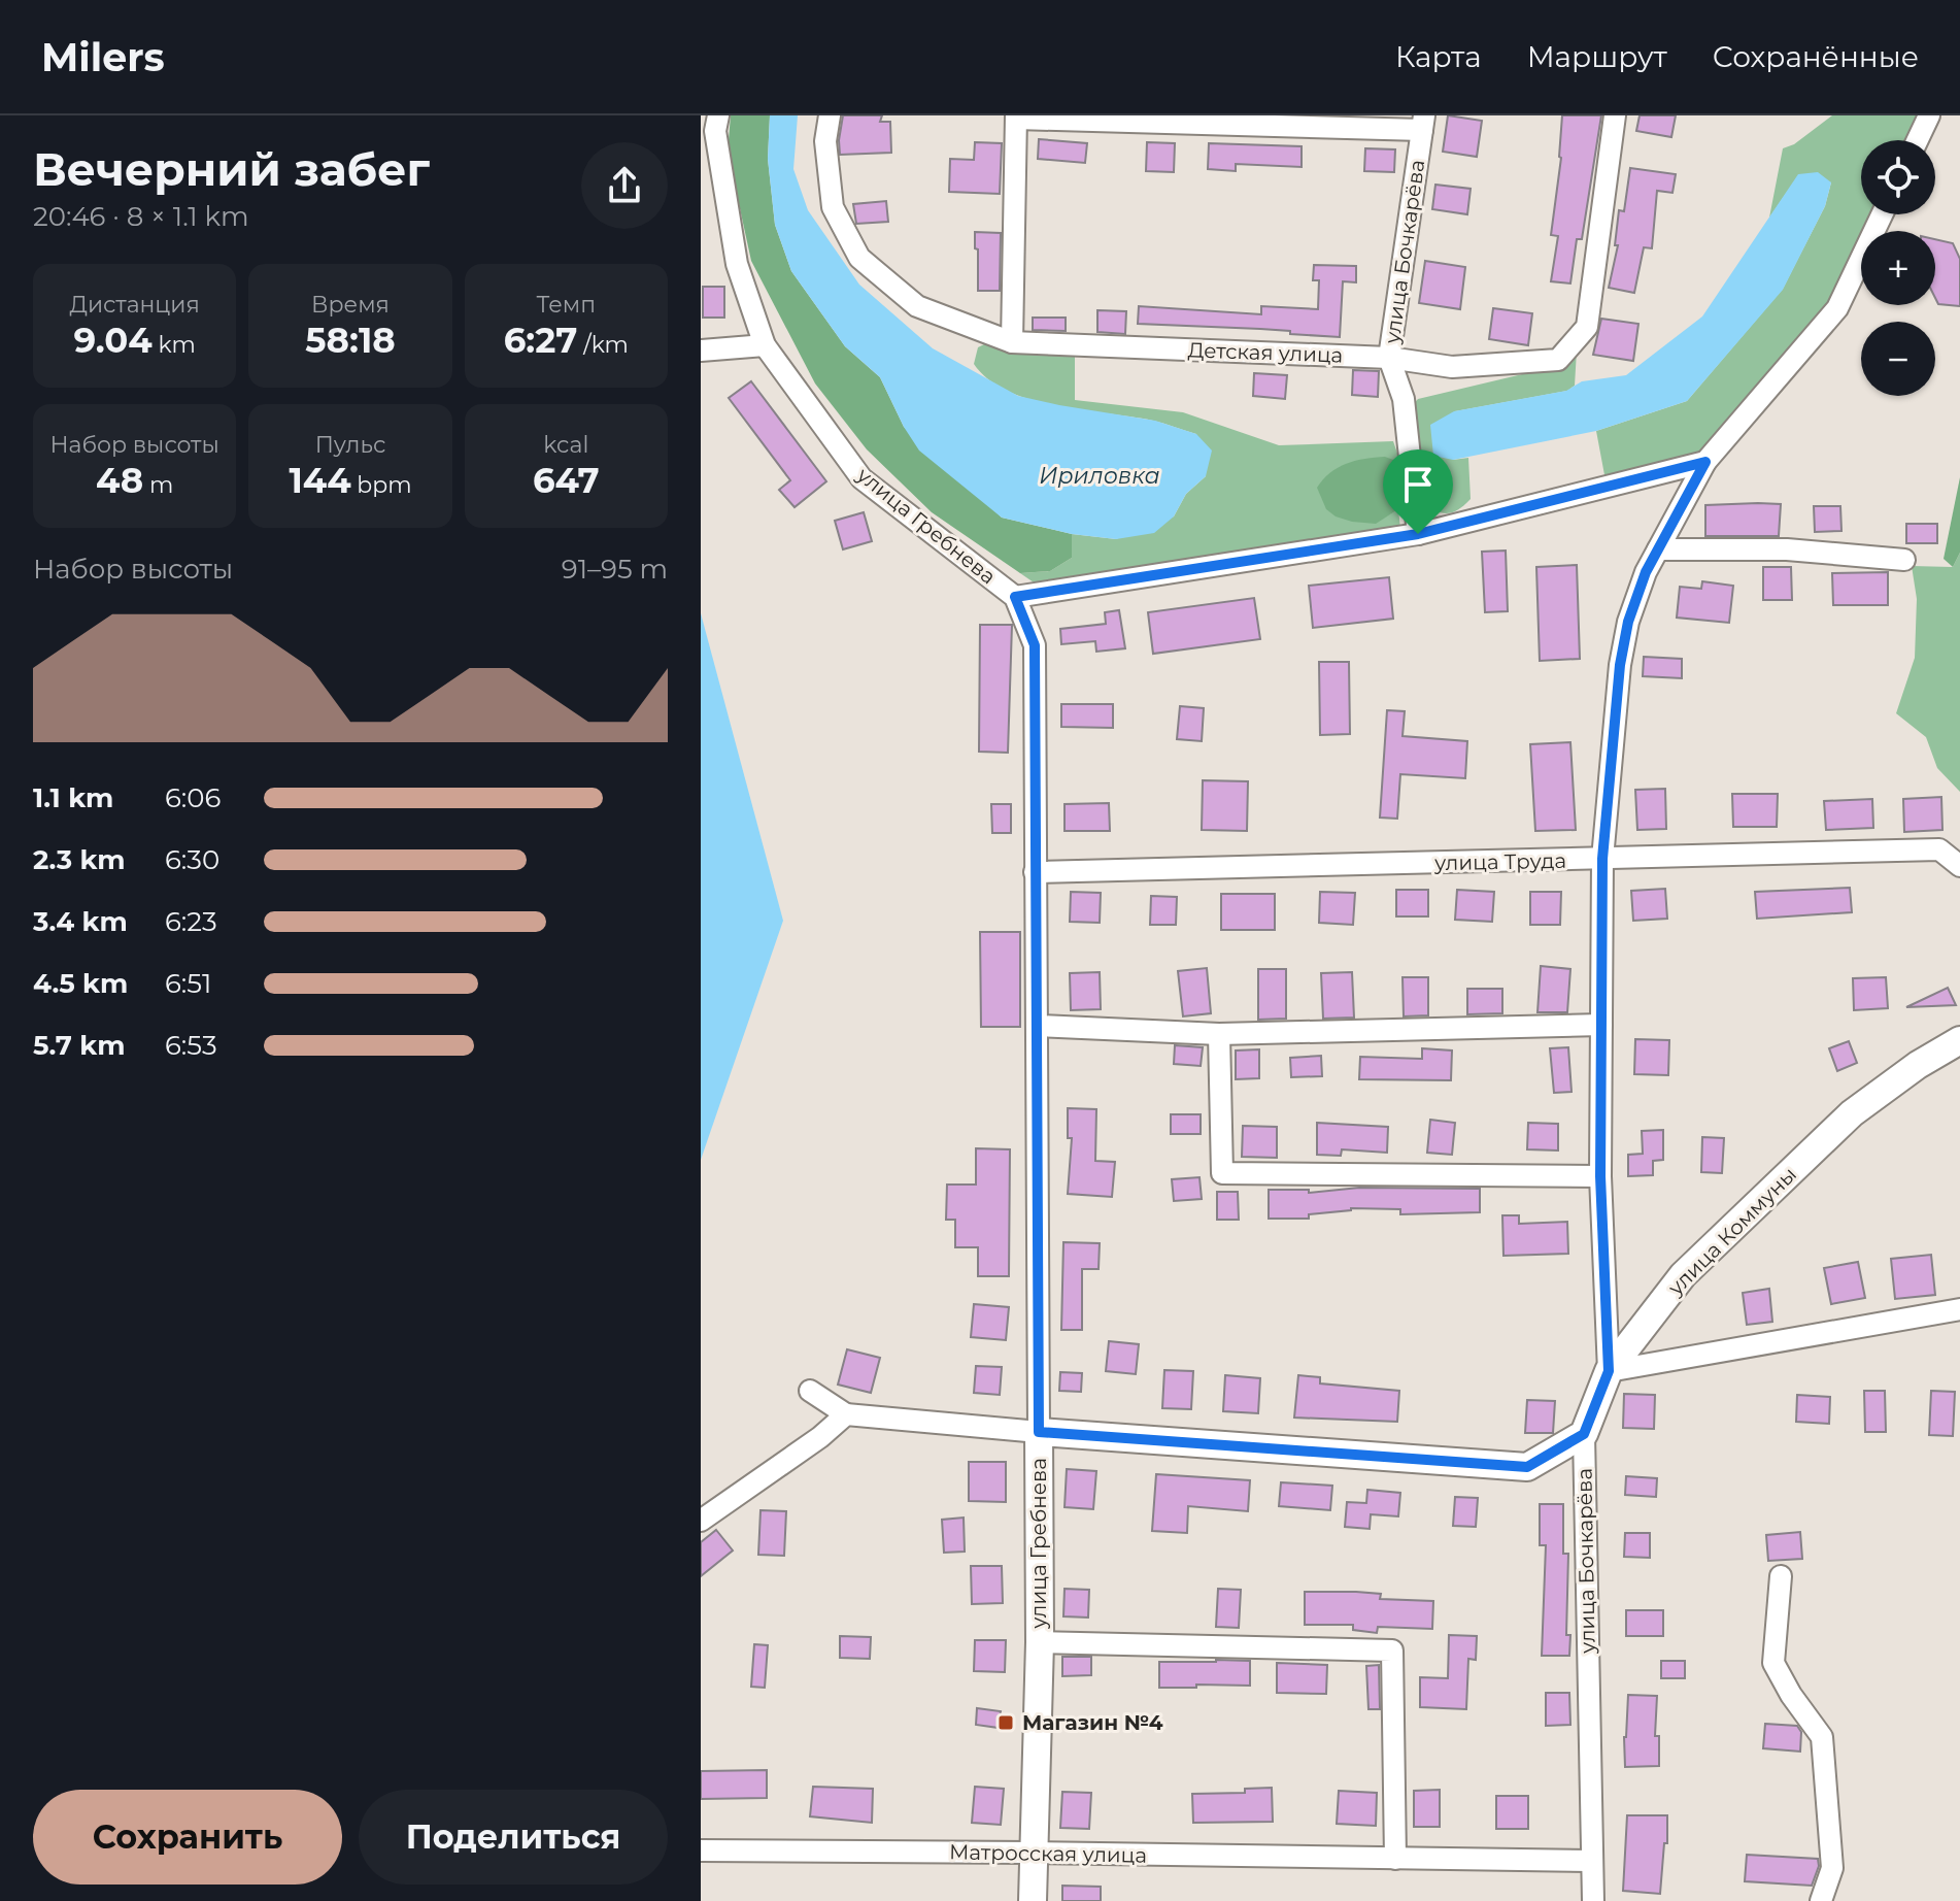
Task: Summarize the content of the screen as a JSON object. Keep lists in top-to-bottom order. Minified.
{"streets":{"main road":["улица Бочкарёва","улица Гребнева","улица Коммуны"],"street":["Детская улица","улица Труда","Матросская улица"]},"crossings":[["улица Бочкарёва","Детская улица"],["улица Бочкарёва","улица Труда"],["улица Бочкарёва","улица Коммуны"],["улица Бочкарёва","Матросская улица"],["улица Гребнева","улица Труда"],["улица Гребнева","Матросская улица"]],"water":["Ириловка"],"places":{"transit":["Магазин №4"]},"page":{"header":"Milers","nav":["Карта","Маршрут","Сохранённые"],"heading":["Вечерний забег","20:46 · 8 × 1.1 km"],"map_buttons":["+","−"],"stats":[["Дистанция","9.04 km"],["Время","58:18"],["Темп","6:27 /km"],["Набор высоты","48 m"],["Пульс","144 bpm"],["kcal","647"]],"chart":["Набор высоты","91–95 m"],"list":[{"name":"1.1 km","note":"6:06"},{"name":"2.3 km","note":"6:30"},{"name":"3.4 km","note":"6:23"},{"name":"4.5 km","note":"6:51"},{"name":"5.7 km","note":"6:53"}],"buttons":["Сохранить","Поделиться"]}}
